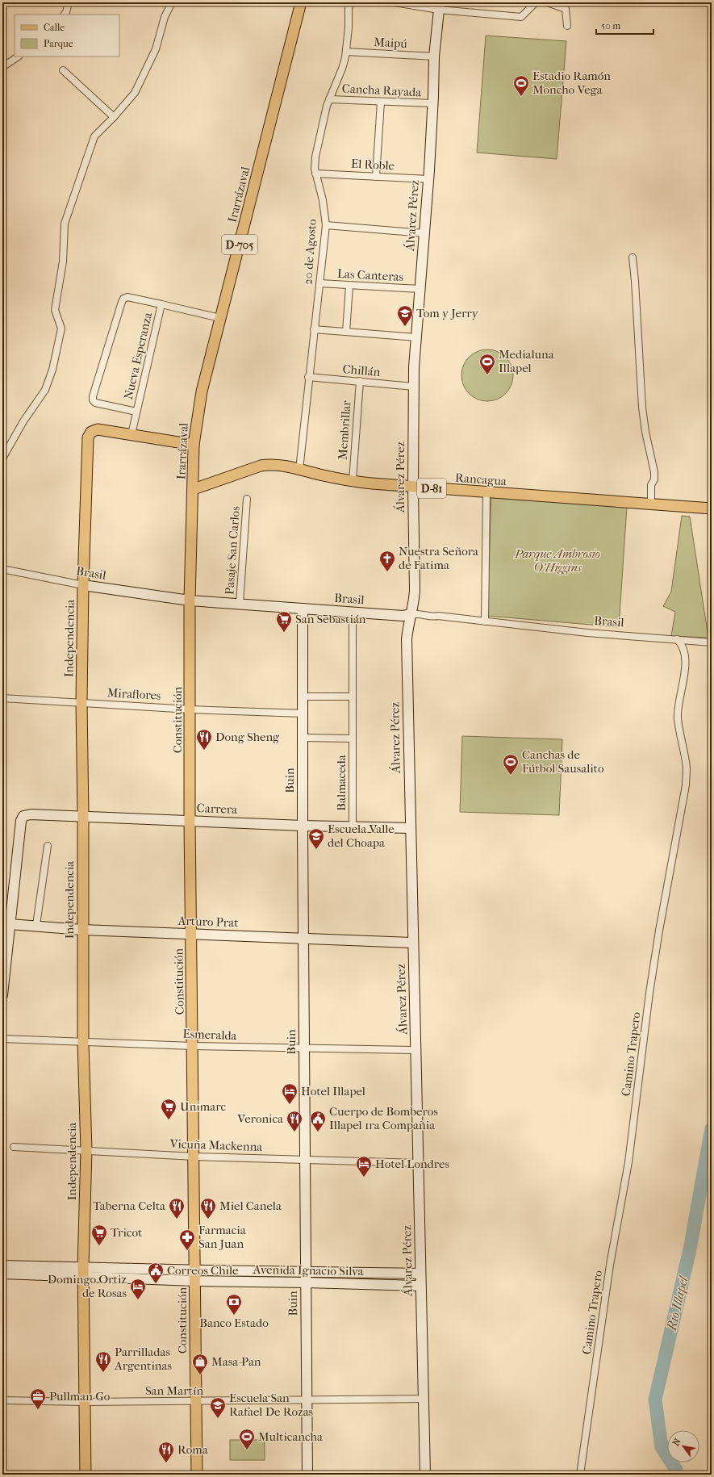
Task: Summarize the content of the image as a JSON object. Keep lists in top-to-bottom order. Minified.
{"streets":{"main road":["Irarrázaval","D-705","Rancagua","D-81","Independencia","Constitución"],"street":["Maipú","Cancha Rayada","El Roble","Álvarez Pérez","20 de Agosto","Las Canteras","Nueva Esperanza","Chillán","Membrillar","Pasaje San Carlos","Brasil","Miraflores","Buin","Balmaceda","Carrera","Arturo Prat","Esmeralda","Camino Trapero","Vicuña Mackenna","Avenida Ignacio Silva","San Martín"]},"crossings":[["Maipú","Álvarez Pérez"],["Maipú","20 de Agosto"],["Cancha Rayada","Álvarez Pérez"],["Cancha Rayada","20 de Agosto"],["El Roble","Álvarez Pérez"],["El Roble","20 de Agosto"],["Irarrázaval","Nueva Esperanza"],["Irarrázaval","Rancagua"],["Irarrázaval","Independencia"],["Irarrázaval","Constitución"],["Álvarez Pérez","Las Canteras"],["Álvarez Pérez","Chillán"],["Álvarez Pérez","Rancagua"],["Álvarez Pérez","Brasil"],["Álvarez Pérez","Carrera"],["Álvarez Pérez","Arturo Prat"],["Álvarez Pérez","Esmeralda"],["Álvarez Pérez","Vicuña Mackenna"],["Álvarez Pérez","Avenida Ignacio Silva"],["Álvarez Pérez","San Martín"],["20 de Agosto","Las Canteras"],["20 de Agosto","Chillán"],["20 de Agosto","Rancagua"],["Nueva Esperanza","Independencia"],["Chillán","Membrillar"],["Membrillar","Rancagua"],["Rancagua","Constitución"],["Pasaje San Carlos","Brasil"],["Brasil","Independencia"],["Brasil","Constitución"],["Brasil","Buin"],["Brasil","Balmaceda"],["Brasil","Camino Trapero"],["Independencia","Miraflores"],["Independencia","Carrera"],["Independencia","Arturo Prat"],["Independencia","Esmeralda"],["Independencia","Vicuña Mackenna"],["Independencia","Avenida Ignacio Silva"],["Independencia","San Martín"],["Miraflores","Constitución"],["Miraflores","Buin"],["Constitución","Carrera"],["Constitución","Arturo Prat"],["Constitución","Esmeralda"],["Constitución","Vicuña Mackenna"],["Constitución","Avenida Ignacio Silva"],["Constitución","San Martín"],["Buin","Carrera"],["Buin","Arturo Prat"],["Buin","Esmeralda"],["Buin","Vicuña Mackenna"],["Buin","Avenida Ignacio Silva"],["Buin","San Martín"],["Balmaceda","Carrera"],["Carrera","Arturo Prat"]],"water":["Río Illapel"],"parks":["Parque Ambrosio O'Higgins"],"places":{"sports":["Estadio Ramón Moncho Vega","Medialuna Illapel","Canchas de Fútbol Sausalito","Multicancha"],"school or university":["Tom y Jerry","Escuela Valle del Choapa","Escuela San Rafael De Rozas"],"church":["Nuestra Señora de Fatima"],"supermarket":["San Sebastián","Unimarc","Tricot"],"restaurant":["Dong Sheng","Veronica","Taberna Celta","Miel Canela","Parrilladas Argentinas","Roma"],"hotel":["Hotel Illapel","Hotel Londres","Domingo Ortiz de Rosas"],"public building":["Cuerpo de Bomberos Illapel 1ra Compañia","Correos Chile"],"pharmacy":["Farmacia San Juan"],"bank":["Banco Estado"],"shop":["Masa-Pan"],"office":["Pullman Go"]},"legend":["Calle","Parque"],"scale_bar":"50 m","north":"top left"}
